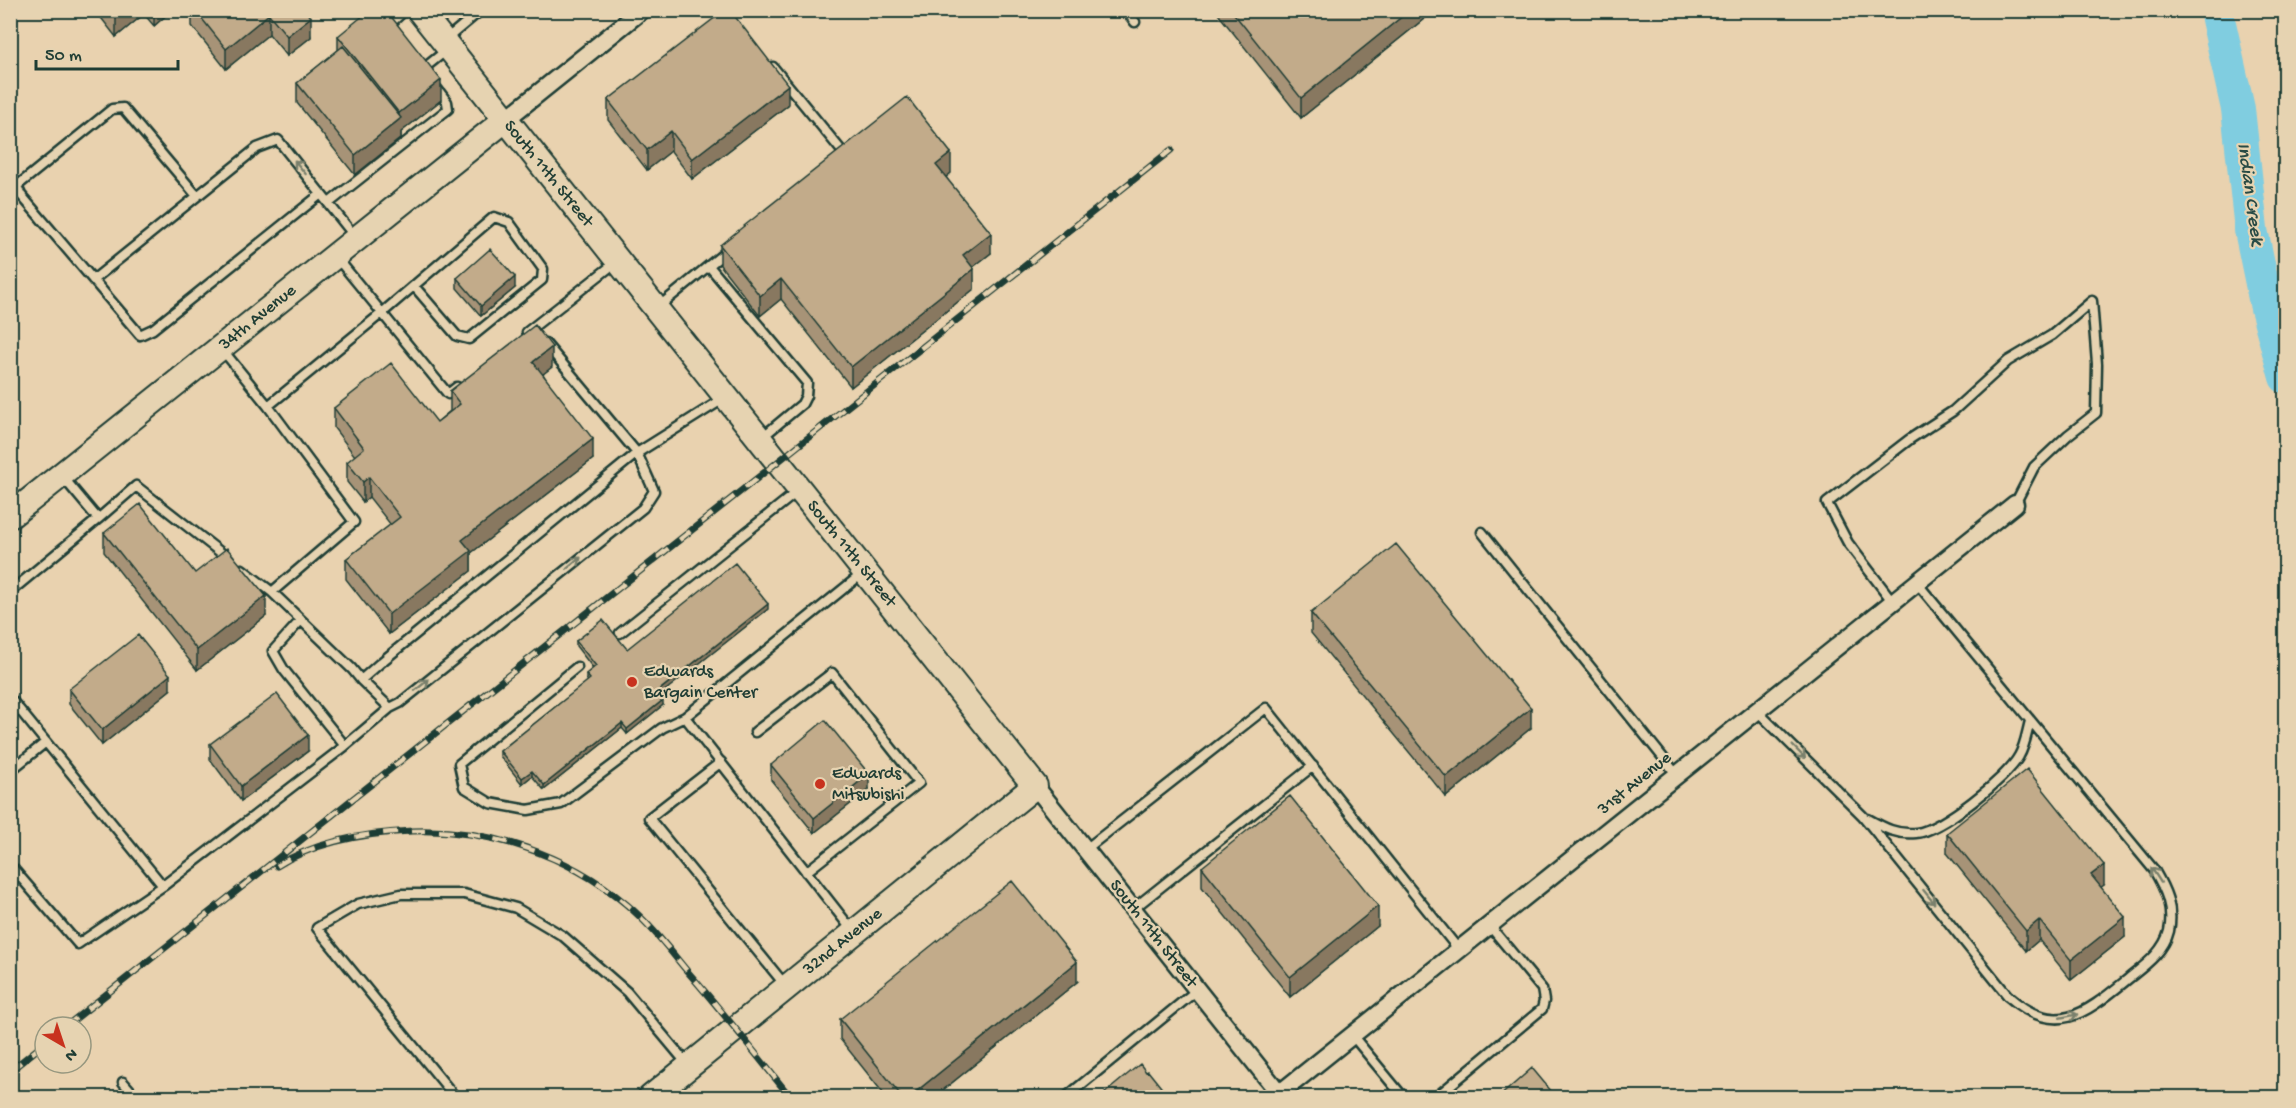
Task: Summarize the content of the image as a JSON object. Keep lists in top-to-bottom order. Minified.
{"streets":{"street":["South 11th Street","34th Avenue","31st Avenue","32nd Avenue"]},"crossings":[["South 11th Street","34th Avenue"],["South 11th Street","31st Avenue"],["South 11th Street","32nd Avenue"]],"water":["Indian Creek"],"places":["Edwards Bargain Center","Edwards Mitsubishi"],"scale_bar":"50 m","north":"bottom right"}
